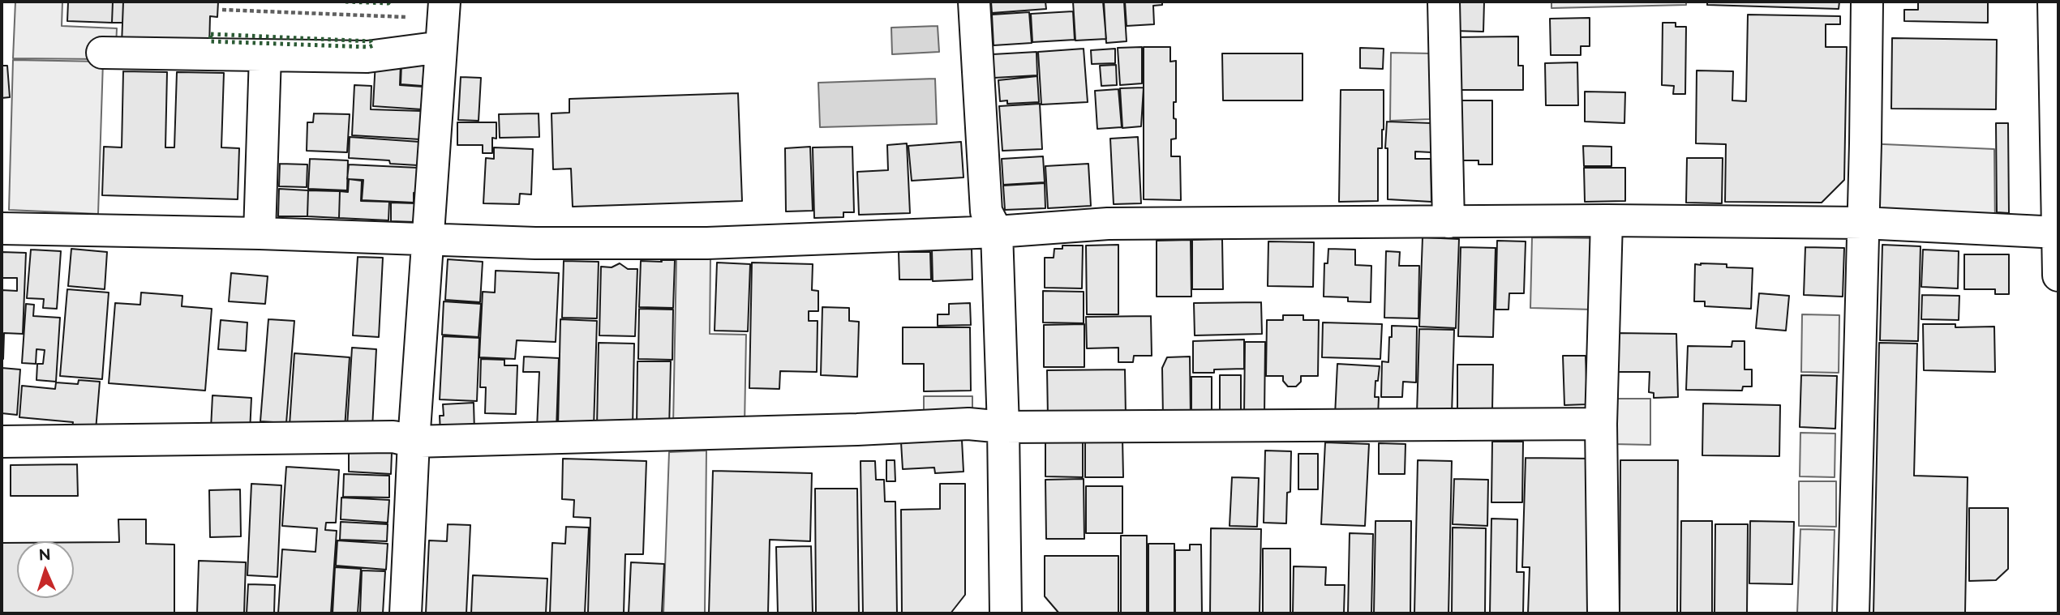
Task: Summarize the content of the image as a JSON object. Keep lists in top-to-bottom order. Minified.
{"north":"top"}
